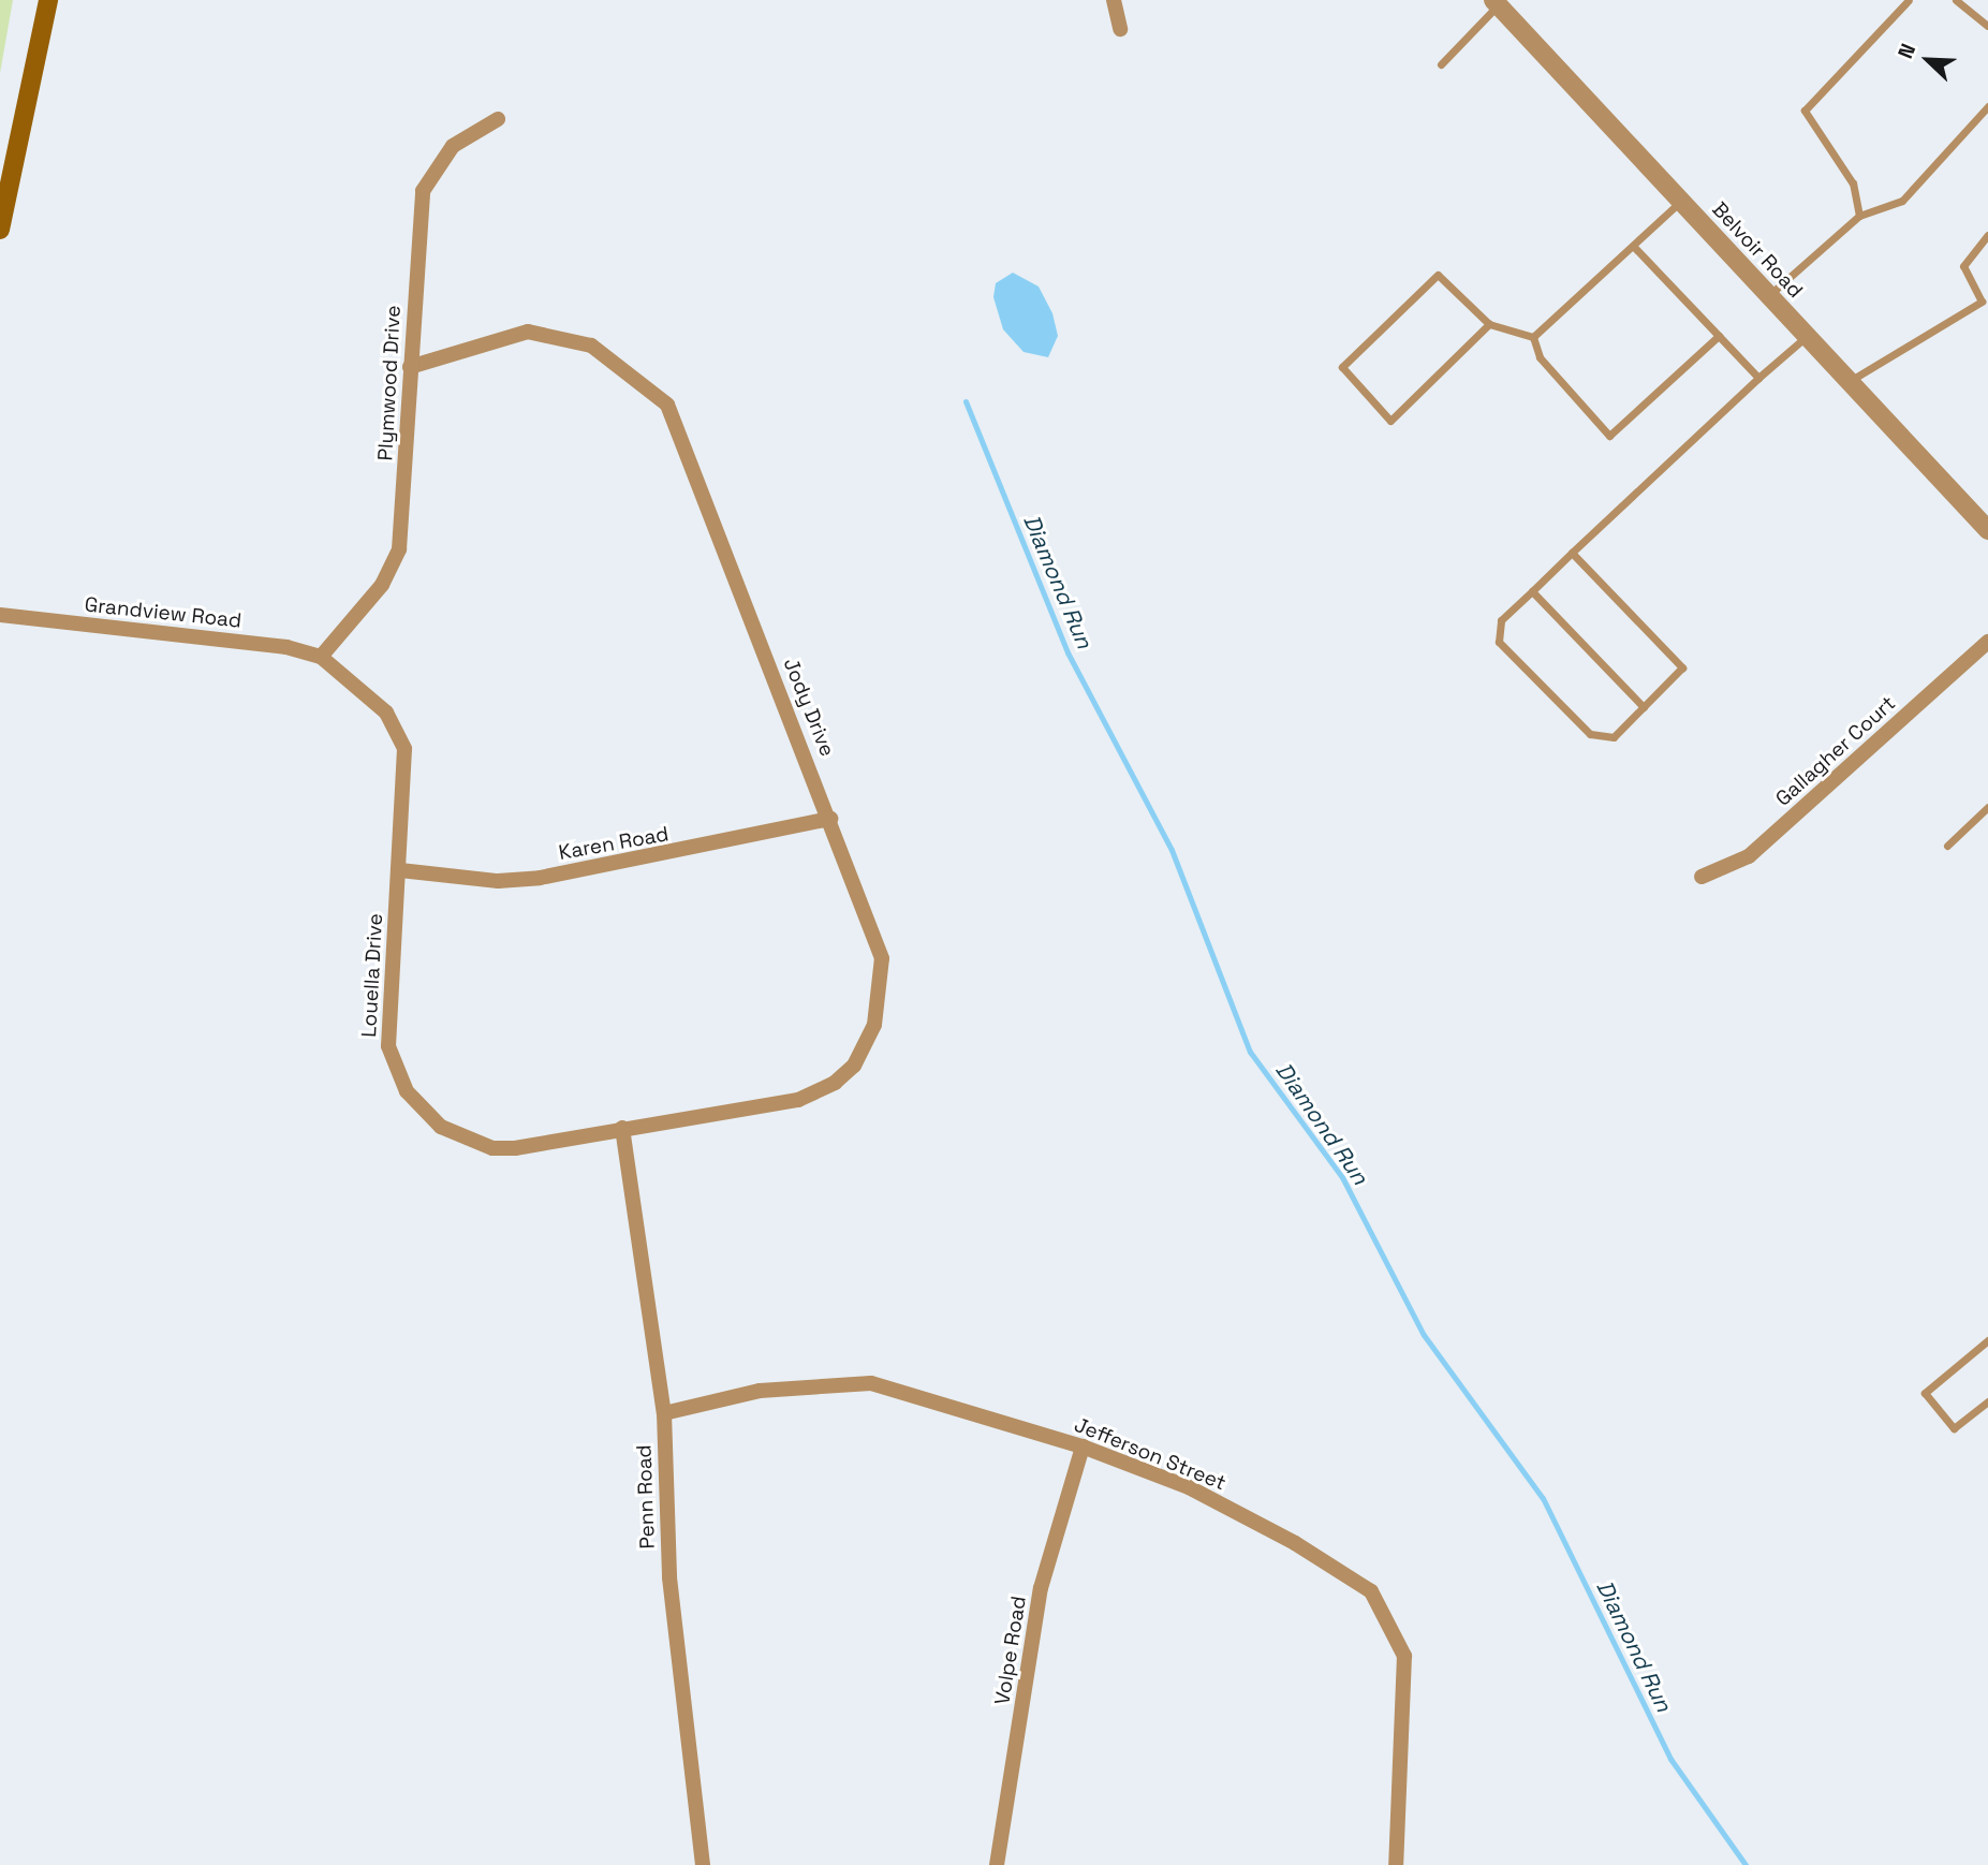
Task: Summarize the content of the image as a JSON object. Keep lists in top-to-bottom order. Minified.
{"streets":{"street":["Belvoir Road","Plymwood Drive","Grandview Road","Jody Drive","Gallagher Court","Karen Road","Louella Drive","Jefferson Street","Penn Road","Volpe Road"]},"crossings":[["Plymwood Drive","Grandview Road"],["Plymwood Drive","Jody Drive"],["Plymwood Drive","Louella Drive"],["Grandview Road","Louella Drive"],["Jody Drive","Karen Road"],["Jody Drive","Louella Drive"],["Jody Drive","Penn Road"],["Karen Road","Louella Drive"],["Louella Drive","Penn Road"],["Jefferson Street","Penn Road"],["Jefferson Street","Volpe Road"]],"water":["Diamond Run"],"north":"top left"}
